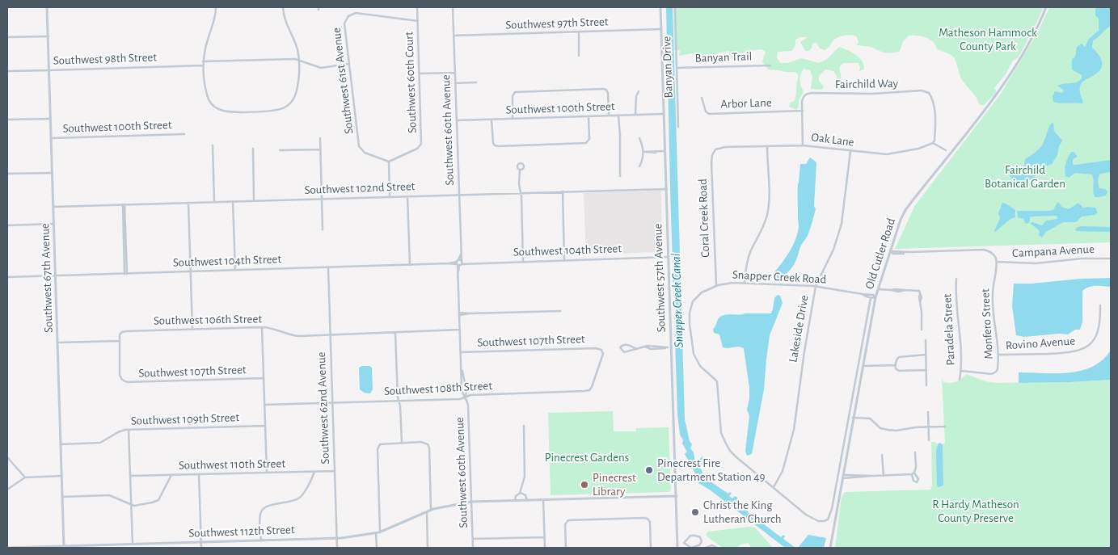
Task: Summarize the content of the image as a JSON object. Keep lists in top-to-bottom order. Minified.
{"streets":{"main road":["Old Cutler Road","Southwest 67th Avenue","Southwest 57th Avenue","Southwest 112th Street"],"street":["Southwest 97th Street","Banyan Trail","Southwest 98th Street","Banyan Drive","Southwest 61st Avenue","Southwest 60th Court","Fairchild Way","Arbor Lane","Southwest 100th Street","Southwest 60th Avenue","Oak Lane","Southwest 102nd Street","Coral Creek Road","Southwest 104th Street","Campana Avenue","Snapper Creek Road","Southwest 106th Street","Monfero Street","Lakeside Drive","Paradela Street","Southwest 107th Street","Rovino Avenue","Southwest 108th Street","Southwest 62nd Avenue","Southwest 109th Street","Southwest 110th Street"]},"crossings":[["Southwest 97th Street","Southwest 60th Avenue"],["Southwest 97th Street","Southwest 57th Avenue"],["Banyan Trail","Banyan Drive"],["Southwest 98th Street","Southwest 67th Avenue"],["Southwest 61st Avenue","Southwest 60th Court"],["Fairchild Way","Arbor Lane"],["Fairchild Way","Oak Lane"],["Southwest 100th Street","Southwest 60th Avenue"],["Southwest 100th Street","Southwest 67th Avenue"],["Southwest 100th Street","Southwest 57th Avenue"],["Southwest 60th Avenue","Southwest 102nd Street"],["Southwest 60th Avenue","Southwest 104th Street"],["Southwest 60th Avenue","Southwest 106th Street"],["Southwest 60th Avenue","Southwest 107th Street"],["Southwest 60th Avenue","Southwest 108th Street"],["Southwest 60th Avenue","Southwest 112th Street"],["Oak Lane","Coral Creek Road"],["Oak Lane","Lakeside Drive"],["Southwest 102nd Street","Southwest 67th Avenue"],["Southwest 102nd Street","Southwest 57th Avenue"],["Coral Creek Road","Snapper Creek Road"],["Southwest 104th Street","Southwest 67th Avenue"],["Southwest 104th Street","Southwest 57th Avenue"],["Southwest 104th Street","Southwest 62nd Avenue"],["Campana Avenue","Monfero Street"],["Old Cutler Road","Snapper Creek Road"],["Snapper Creek Road","Lakeside Drive"],["Southwest 67th Avenue","Southwest 109th Street"],["Southwest 67th Avenue","Southwest 112th Street"],["Southwest 57th Avenue","Southwest 112th Street"],["Southwest 106th Street","Southwest 107th Street"],["Southwest 106th Street","Southwest 62nd Avenue"],["Monfero Street","Paradela Street"],["Monfero Street","Rovino Avenue"],["Southwest 107th Street","Southwest 108th Street"],["Southwest 108th Street","Southwest 62nd Avenue"],["Southwest 62nd Avenue","Southwest 110th Street"],["Southwest 62nd Avenue","Southwest 112th Street"]],"water":["Snapper Creek Canal"],"parks":["Matheson Hammock County Park","Fairchild Botanical Garden","Pinecrest Gardens","R Hardy Matheson County Preserve"],"places":["Pinecrest Fire Department Station 49","Pinecrest Library","Christ the King Lutheran Church"]}
